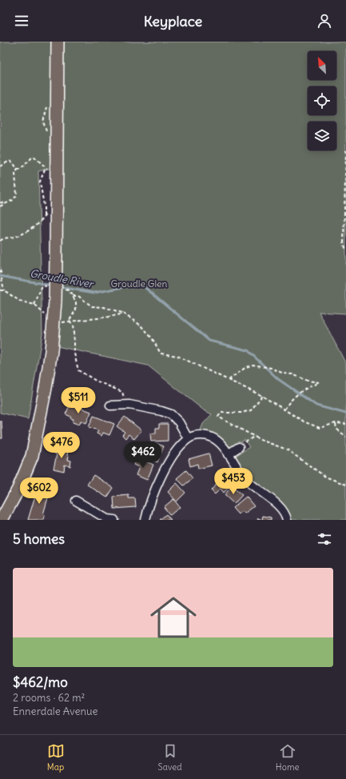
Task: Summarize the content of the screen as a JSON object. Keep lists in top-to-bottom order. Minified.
{"water":["Groudle River"],"parks":["Groudle Glen"],"north":"top left","page":{"header":"Keyplace","price":["$511","$476","$462","$453","$602"],"heading":"5 homes","list":[{"name":"$462/mo","note":"2 rooms · 62 m² · Ennerdale Avenue"}],"tabs":["Map","Saved","Home"]}}
